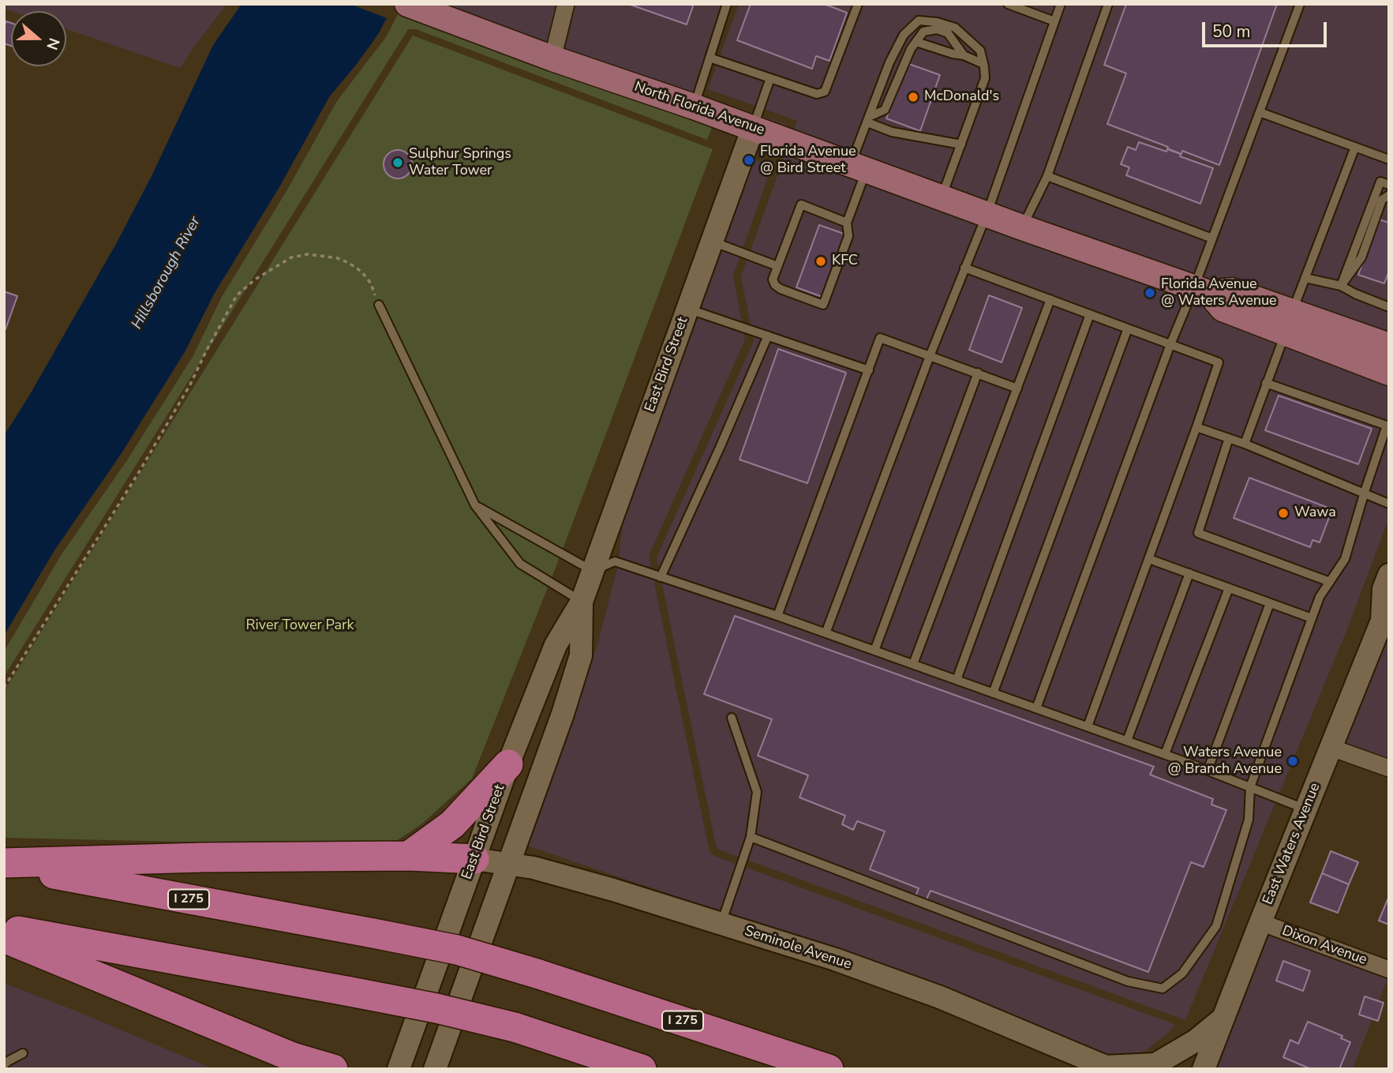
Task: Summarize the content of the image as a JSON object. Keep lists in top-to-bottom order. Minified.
{"streets":{"highway":["I 275"],"main road":["North Florida Avenue"],"street":["East Bird Street","East Waters Avenue","Dixon Avenue","Seminole Avenue"]},"crossings":[["North Florida Avenue","East Bird Street"],["East Bird Street","Seminole Avenue"],["East Waters Avenue","Dixon Avenue"]],"water":["Hillsborough River"],"parks":["River Tower Park"],"places":["McDonald's","Florida Avenue @ Bird Street","Sulphur Springs Water Tower","KFC","Florida Avenue @ Waters Avenue","Wawa","Waters Avenue @ Branch Avenue"],"scale_bar":"50 m","north":"right"}
